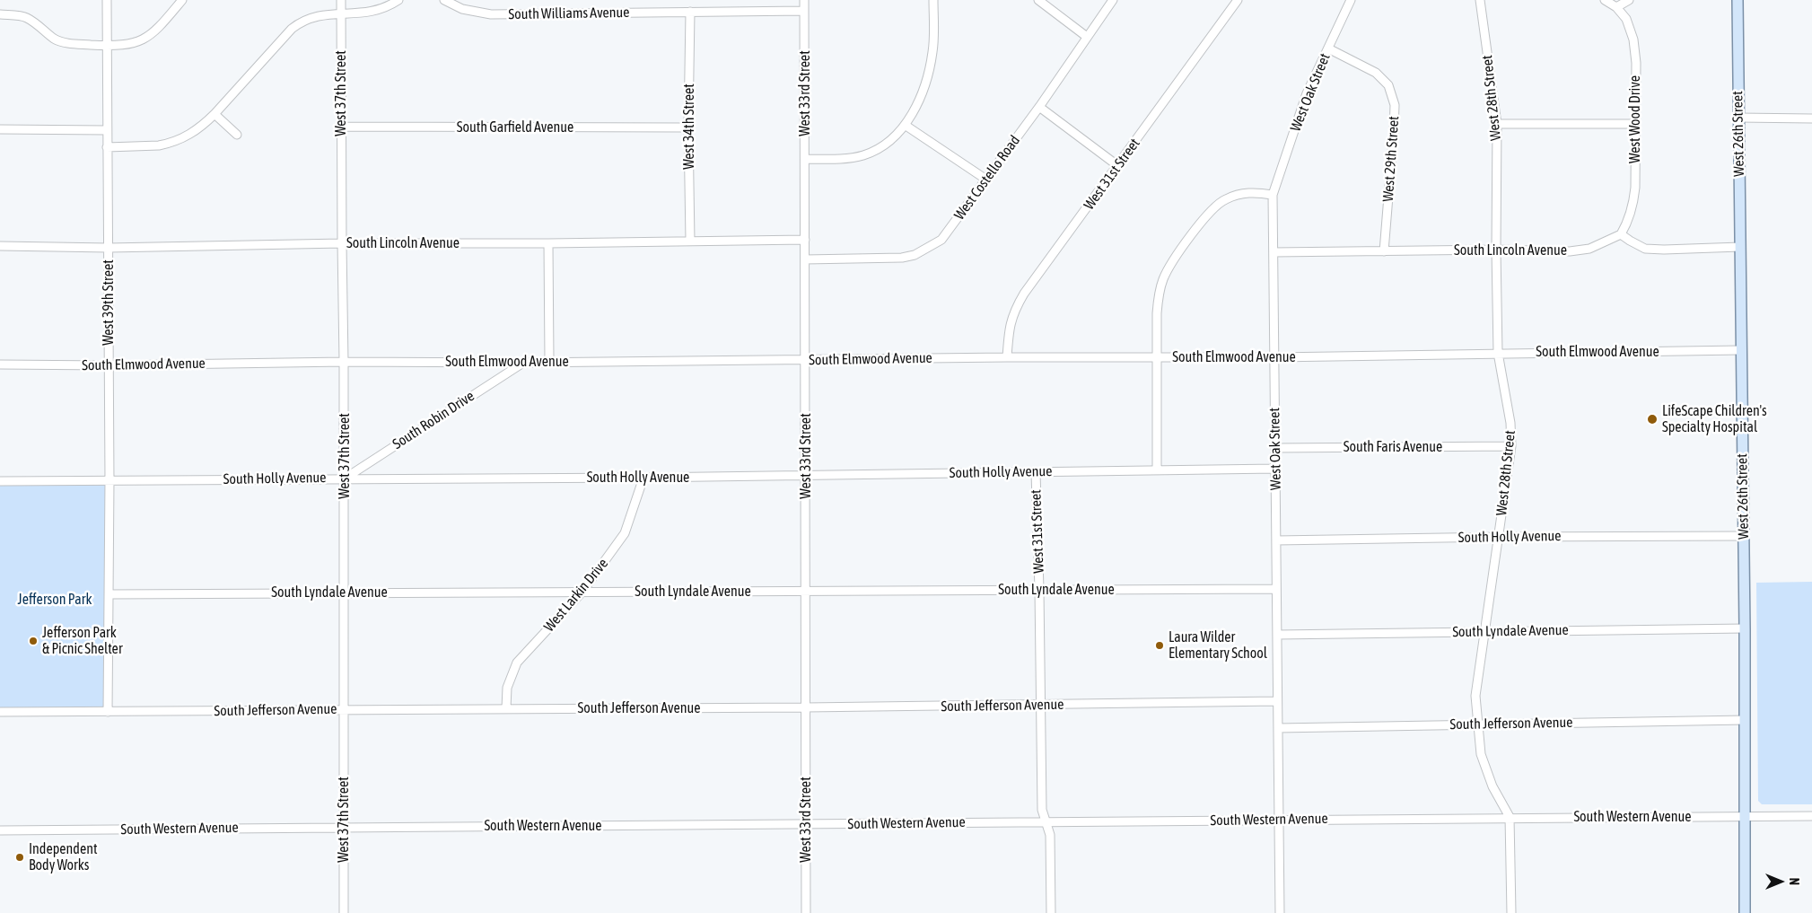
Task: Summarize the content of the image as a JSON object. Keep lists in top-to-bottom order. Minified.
{"streets":{"main road":["West 26th Street"],"street":["South Williams Avenue","West Oak Street","West 37th Street","West 33rd Street","West 28th Street","West Wood Drive","West 34th Street","South Garfield Avenue","West 29th Street","West 31st Street","West Costello Road","South Lincoln Avenue","West 39th Street","South Elmwood Avenue","South Robin Drive","South Faris Avenue","South Holly Avenue","South Lyndale Avenue","West Larkin Drive","South Jefferson Avenue","South Western Avenue"]},"crossings":[["South Williams Avenue","West 33rd Street"],["South Williams Avenue","West 34th Street"],["West Oak Street","West 29th Street"],["West Oak Street","South Lincoln Avenue"],["West Oak Street","South Elmwood Avenue"],["West Oak Street","South Faris Avenue"],["West Oak Street","South Holly Avenue"],["West Oak Street","South Lyndale Avenue"],["West Oak Street","South Jefferson Avenue"],["West Oak Street","South Western Avenue"],["West 37th Street","South Garfield Avenue"],["West 37th Street","South Lincoln Avenue"],["West 37th Street","South Elmwood Avenue"],["West 37th Street","South Robin Drive"],["West 37th Street","South Holly Avenue"],["West 37th Street","South Lyndale Avenue"],["West 37th Street","South Jefferson Avenue"],["West 37th Street","South Western Avenue"],["West 33rd Street","West Costello Road"],["West 33rd Street","South Lincoln Avenue"],["West 33rd Street","South Elmwood Avenue"],["West 33rd Street","South Holly Avenue"],["West 33rd Street","South Lyndale Avenue"],["West 33rd Street","South Jefferson Avenue"],["West 33rd Street","South Western Avenue"],["West 28th Street","South Lincoln Avenue"],["West 28th Street","South Elmwood Avenue"],["West 28th Street","South Faris Avenue"],["West 28th Street","South Holly Avenue"],["West 28th Street","South Lyndale Avenue"],["West 28th Street","South Jefferson Avenue"],["West 28th Street","South Western Avenue"],["West Wood Drive","South Lincoln Avenue"],["West 34th Street","South Garfield Avenue"],["West 34th Street","South Lincoln Avenue"],["West 26th Street","South Elmwood Avenue"],["West 26th Street","South Holly Avenue"],["West 26th Street","South Lyndale Avenue"],["West 26th Street","South Jefferson Avenue"],["West 26th Street","South Western Avenue"],["West 29th Street","South Lincoln Avenue"],["West 31st Street","South Elmwood Avenue"],["West 31st Street","South Holly Avenue"],["West 31st Street","South Lyndale Avenue"],["West 31st Street","South Jefferson Avenue"],["West 31st Street","South Western Avenue"],["South Lincoln Avenue","West 39th Street"],["West 39th Street","South Elmwood Avenue"],["West 39th Street","South Holly Avenue"],["West 39th Street","South Lyndale Avenue"],["West 39th Street","South Jefferson Avenue"],["South Elmwood Avenue","South Robin Drive"],["South Robin Drive","South Holly Avenue"],["South Holly Avenue","West Larkin Drive"],["South Lyndale Avenue","West Larkin Drive"],["West Larkin Drive","South Jefferson Avenue"]],"parks":["Jefferson Park"],"places":["LifeScape Children's Specialty Hospital","Jefferson Park & Picnic Shelter","Laura Wilder Elementary School","Independent Body Works"],"north":"right"}
